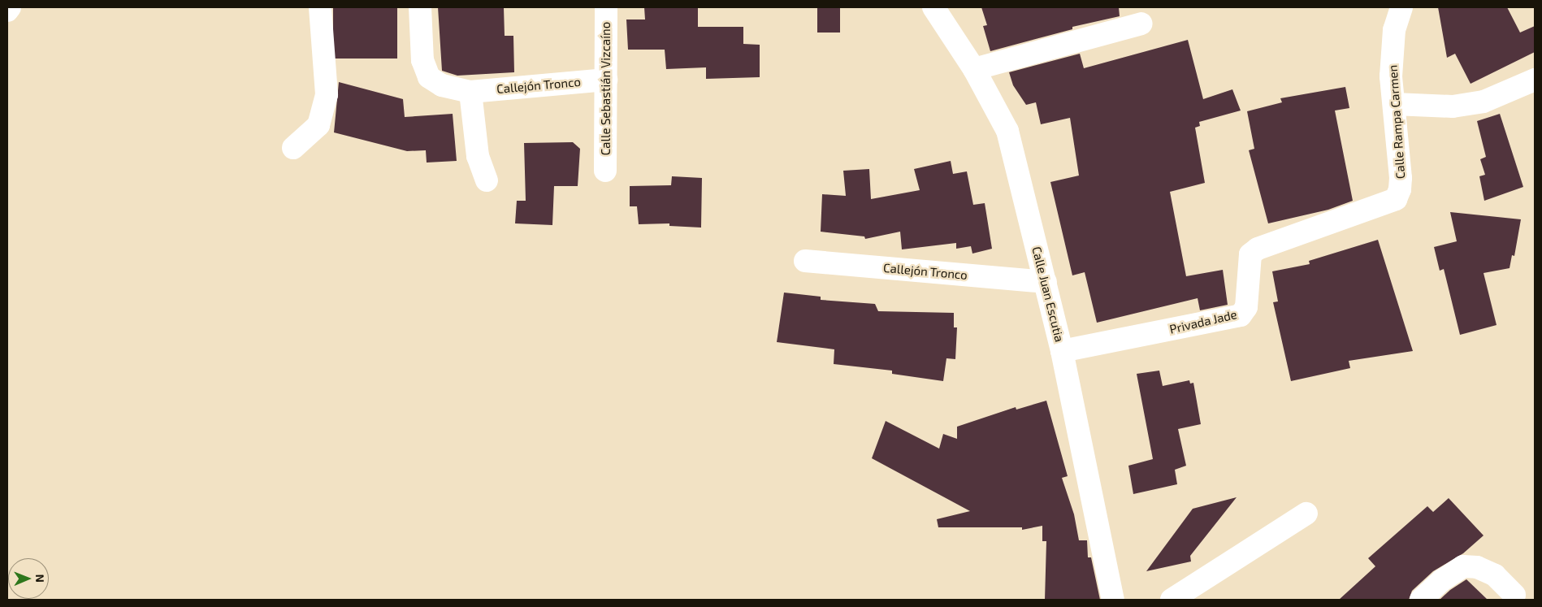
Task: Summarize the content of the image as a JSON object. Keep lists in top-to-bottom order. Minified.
{"streets":{"street":["Callejón Tronco","Calle Sebastián Vizcaíno","Calle Rampa Carmen","Calle Juan Escutia","Privada Jade"]},"crossings":[["Callejón Tronco","Calle Sebastián Vizcaíno"],["Callejón Tronco","Calle Juan Escutia"],["Calle Rampa Carmen","Privada Jade"],["Calle Juan Escutia","Privada Jade"]],"north":"right"}
